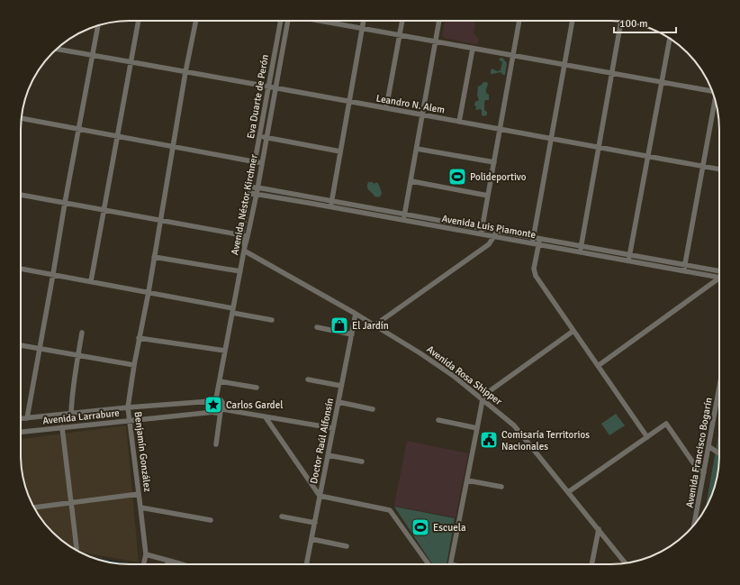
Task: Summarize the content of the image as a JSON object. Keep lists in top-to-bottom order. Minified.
{"streets":{"street":["Eva Duarte de Perón","Leandro N. Alem","Avenida Néstor Kirchner","Avenida Luis Piamonte","Avenida Rosa Shipper","Avenida Larrabure","Doctor Raúl Alfonsín","Benjamín González","Avenida Francisco Bogarín"]},"crossings":[["Eva Duarte de Perón","Leandro N. Alem"],["Eva Duarte de Perón","Avenida Luis Piamonte"],["Leandro N. Alem","Avenida Néstor Kirchner"],["Leandro N. Alem","Benjamín González"],["Avenida Néstor Kirchner","Avenida Luis Piamonte"],["Avenida Néstor Kirchner","Avenida Rosa Shipper"],["Avenida Néstor Kirchner","Avenida Larrabure"],["Avenida Rosa Shipper","Doctor Raúl Alfonsín"],["Avenida Larrabure","Benjamín González"]],"places":{"sports":["Polideportivo","Escuela"],"shop":["El Jardín"],"place":["Carlos Gardel"],"public building":["Comisaría Territorios Nacionales"]},"scale_bar":"100 m"}
